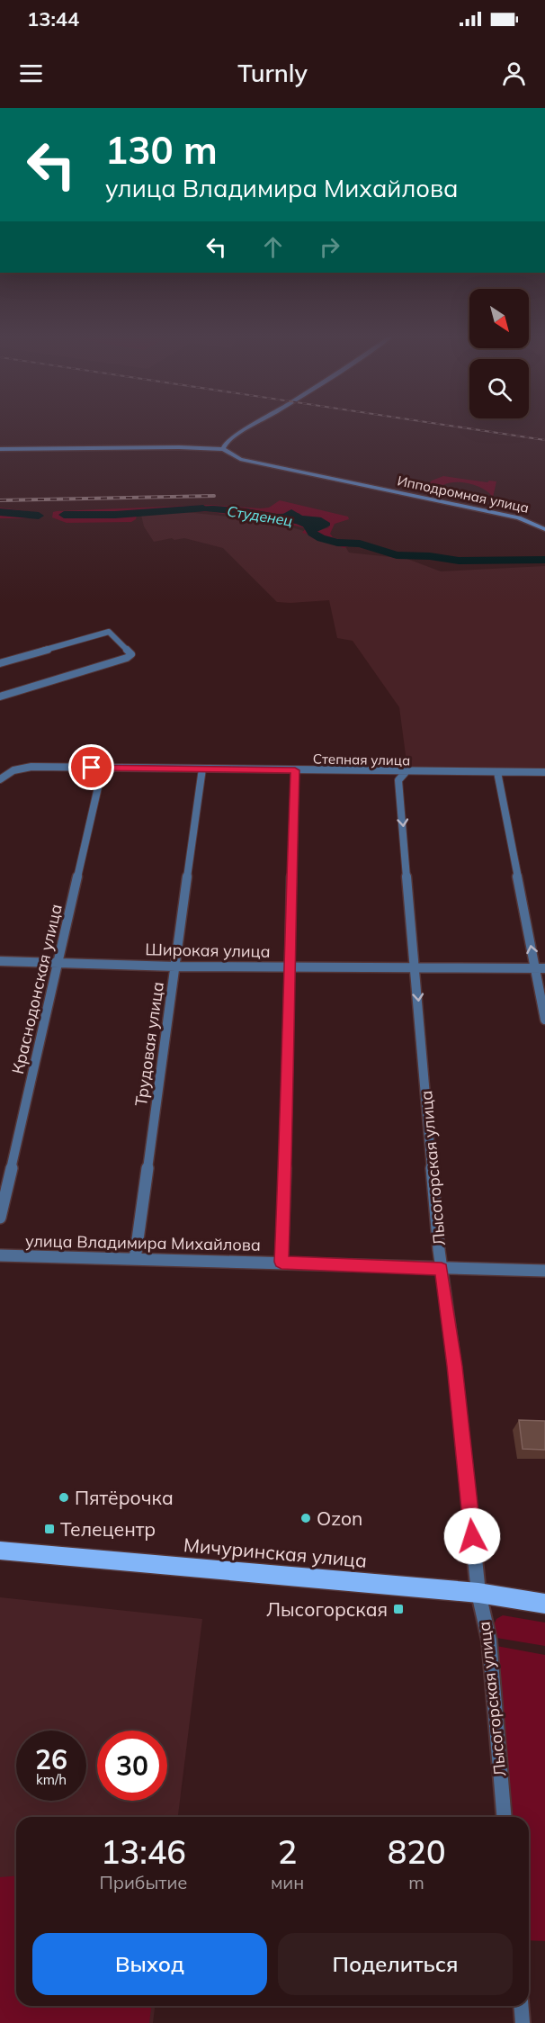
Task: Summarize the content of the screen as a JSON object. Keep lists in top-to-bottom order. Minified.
{"streets":{"main road":["Ипподромная улица","Мичуринская улица"],"street":["Степная улица","Широкая улица","Краснодонская улица","Трудовая улица","Лысогорская улица","улица Владимира Михайлова"]},"crossings":[["Степная улица","Краснодонская улица"],["Степная улица","Трудовая улица"],["Степная улица","Лысогорская улица"],["Широкая улица","Краснодонская улица"],["Широкая улица","Трудовая улица"],["Широкая улица","Лысогорская улица"],["Трудовая улица","улица Владимира Михайлова"],["Лысогорская улица","улица Владимира Михайлова"],["Лысогорская улица","Мичуринская улица"]],"one_way":["Лысогорская улица"],"water":["Студенец"],"places":{"other":["Пятёрочка","Ozon"],"transit":["Телецентр","Лысогорская"]},"north":"bottom right","page":{"status":"13:44","header":"Turnly","turn":["130 m","улица Владимира Михайлова"],"speed":"26 km/h","limit":"30","eta":["13:46","Прибытие","2","мин","820","m"],"buttons":["Выход","Поделиться"]}}
